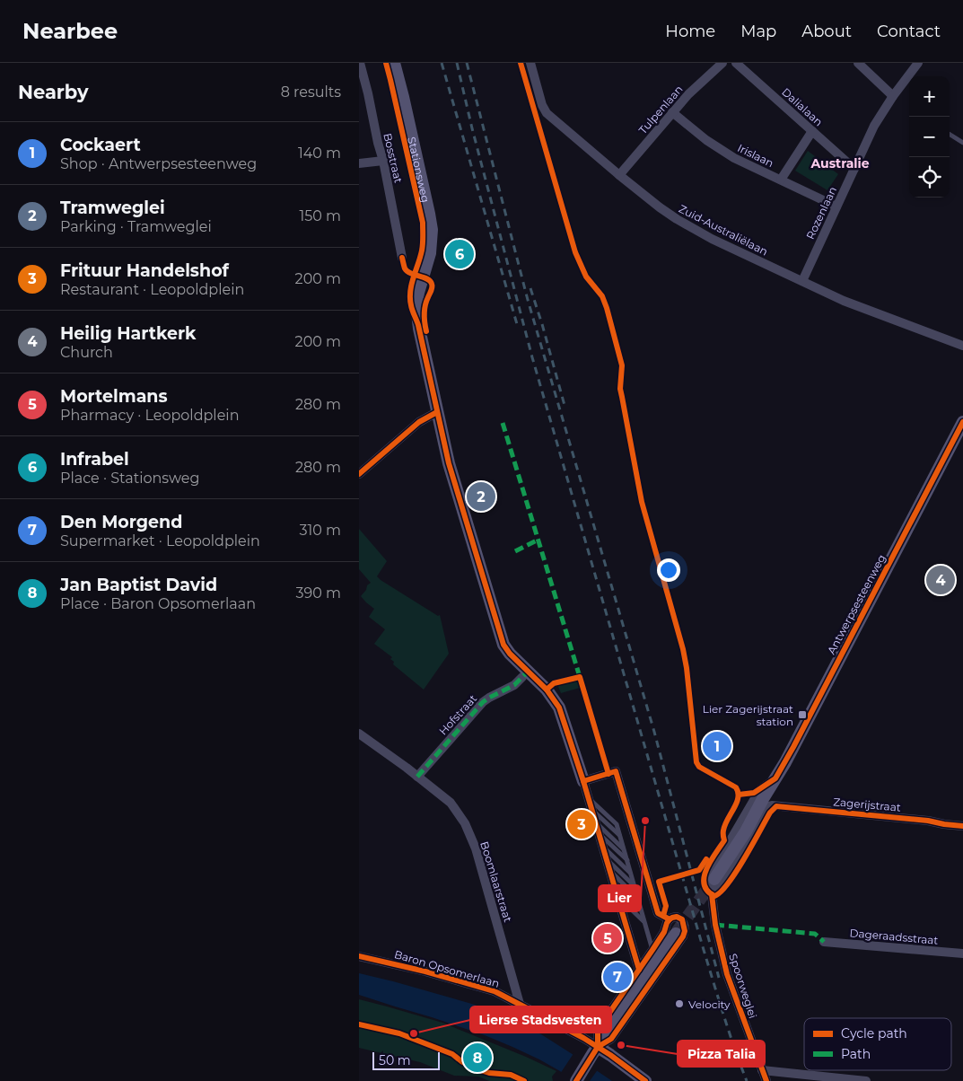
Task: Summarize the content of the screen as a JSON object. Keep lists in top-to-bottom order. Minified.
{"streets":{"street":["Dalialaan","Tulpenlaan","Irislaan","Bosstraat","Stationsweg","Rozenlaan","Zuid-Australiëlaan","Antwerpsesteenweg","Hofstraat","Zagerijstraat","Boomlaarstraat","Dageraadsstraat","Baron Opsomerlaan","Spoorweglei"]},"crossings":[["Dalialaan","Rozenlaan"],["Tulpenlaan","Irislaan"],["Tulpenlaan","Zuid-Australiëlaan"],["Irislaan","Rozenlaan"],["Rozenlaan","Zuid-Australiëlaan"],["Antwerpsesteenweg","Zagerijstraat"],["Antwerpsesteenweg","Spoorweglei"],["Hofstraat","Boomlaarstraat"],["Zagerijstraat","Spoorweglei"],["Boomlaarstraat","Baron Opsomerlaan"]],"districts":["Australie"],"places":{"transit":["Lier Zagerijstraat station"],"other":["Lier","Velocity","Lierse Stadsvesten","Pizza Talia"]},"legend":["Cycle path","Path"],"scale_bar":"50 m","page":{"header":"Nearbee","nav":["Home","Map","About","Contact"],"heading":["Nearby","8 results"],"map_buttons":["+","−"],"list":[{"mark":"1","name":"Cockaert","note":"Shop · Antwerpsesteenweg","value":"140 m"},{"mark":"2","name":"Tramweglei","note":"Parking · Tramweglei","value":"150 m"},{"mark":"3","name":"Frituur Handelshof","note":"Restaurant · Leopoldplein","value":"200 m"},{"mark":"4","name":"Heilig Hartkerk","note":"Church","value":"200 m"},{"mark":"5","name":"Mortelmans","note":"Pharmacy · Leopoldplein","value":"280 m"},{"mark":"6","name":"Infrabel","note":"Place · Stationsweg","value":"280 m"},{"mark":"7","name":"Den Morgend","note":"Supermarket · Leopoldplein","value":"310 m"},{"mark":"8","name":"Jan Baptist David","note":"Place · Baron Opsomerlaan","value":"390 m"}],"pins":["6","2","4","1","3","5","7","8"],"scale":"50 m"}}
